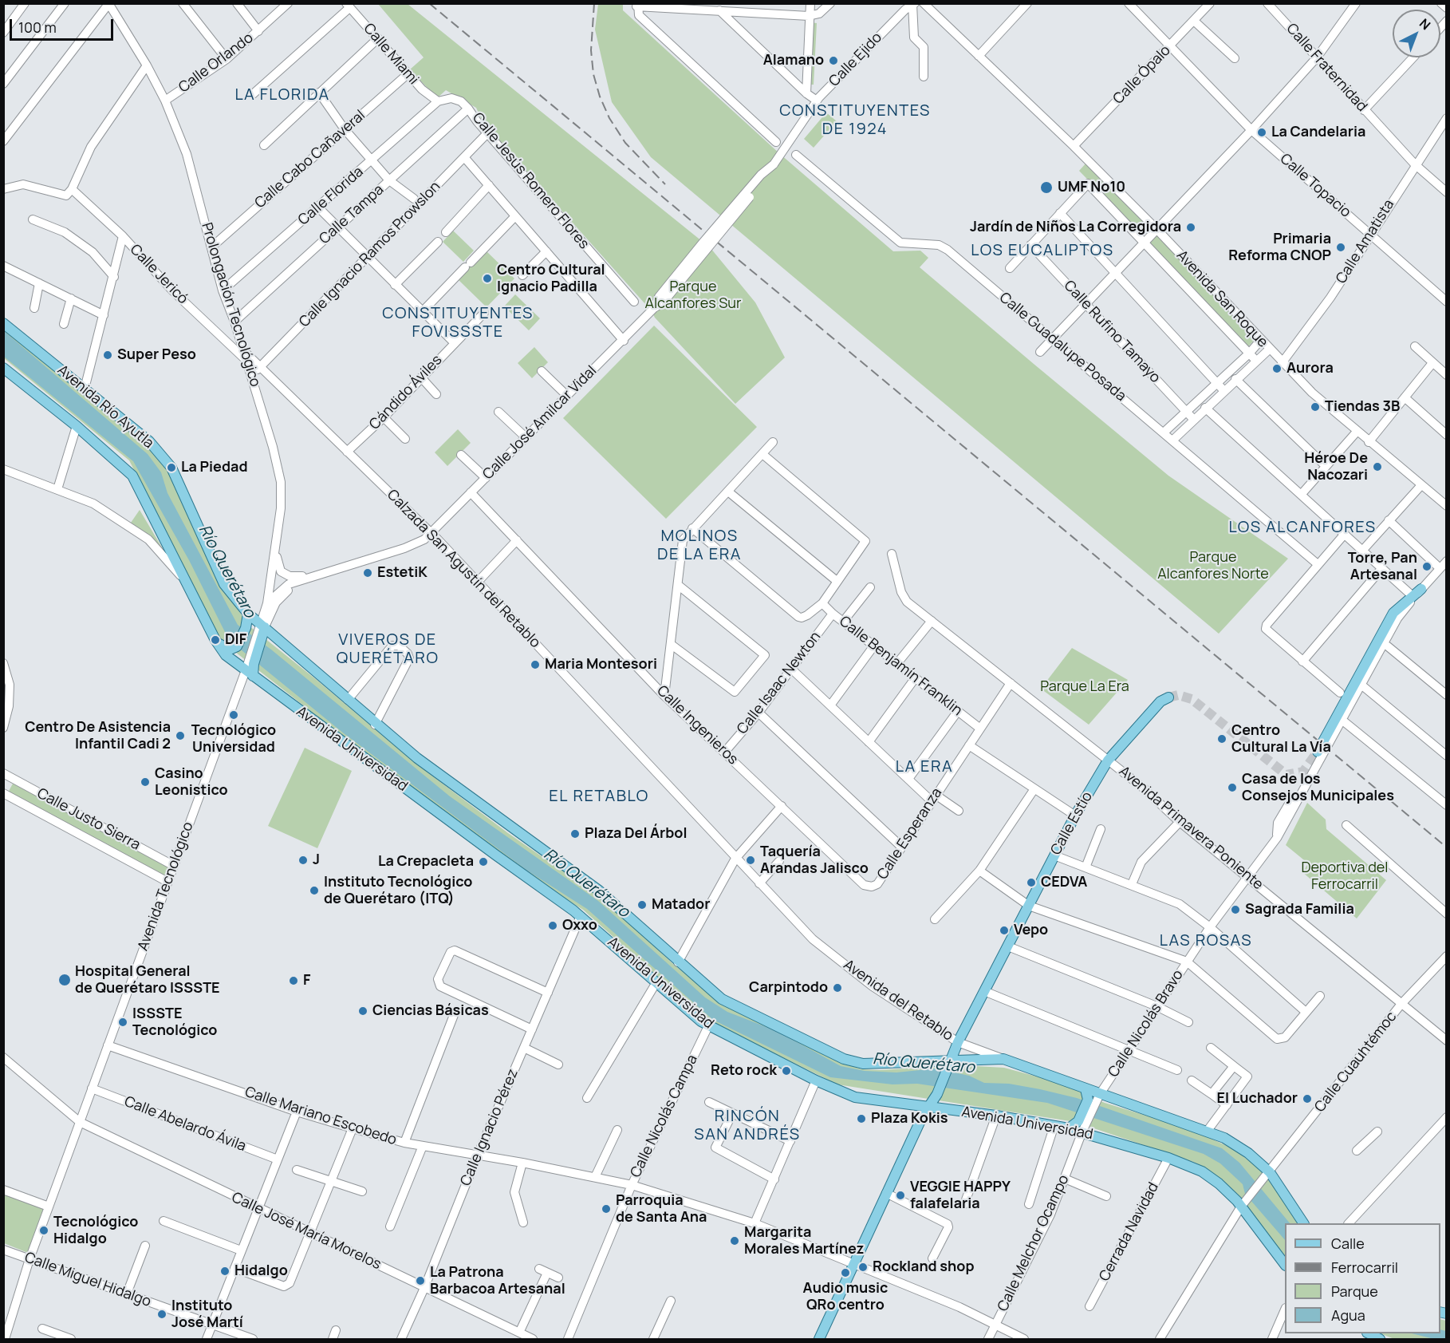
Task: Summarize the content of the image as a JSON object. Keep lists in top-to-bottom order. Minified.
{"streets":{"main road":["Avenida Río Ayutla","Avenida Universidad","Calle Estío","Avenida del Retablo"],"street":["Calle Miami","Calle Ejido","Calle Orlando","Calle Fraternidad","Calle Ópalo","Calle Cabo Cañaveral","Calle Jesús Romero Flores","Calle Topacio","Calle Florida","Calle Tampa","Calle Amatista","Calle Ignacio Ramos Prowslon","Calle Jericó","Avenida San Roque","Prolongación Tecnológico","Calle Rufino Tamayo","Calle Guadalupe Posada","Cándido Áviles","Calle José Amilcar Vidal","Calzada San Agustín del Retablo","Calle Benjamín Franklin","Calle Isaac Newton","Calle Ingenieros","Calle Justo Sierra","Avenida Primavera Poniente","Calle Esperanza","Avenida Tecnológico","Calle Nicolás Bravo","Calle Cuauhtémoc","Calle Mariano Escobedo","Calle Nicolás Campa","Calle Abelardo Ávila","Calle Ignacio Pérez","Calle José María Morelos","Cerrada Navidad","Calle Melchor Ocampo","Calle Miguel Hidalgo"]},"crossings":[["Calle Miami","Calle Cabo Cañaveral"],["Calle Miami","Calle Jesús Romero Flores"],["Calle Miami","Calle Florida"],["Calle Ejido","Calle José Amilcar Vidal"],["Calle Orlando","Prolongación Tecnológico"],["Calle Fraternidad","Calle Amatista"],["Calle Ópalo","Calle Topacio"],["Calle Ópalo","Avenida San Roque"],["Calle Cabo Cañaveral","Prolongación Tecnológico"],["Calle Jesús Romero Flores","Calle Florida"],["Calle Jesús Romero Flores","Calle Tampa"],["Calle Jesús Romero Flores","Calle Ignacio Ramos Prowslon"],["Calle Topacio","Calle Amatista"],["Calle Florida","Prolongación Tecnológico"],["Calle Tampa","Calle Jericó"],["Calle Tampa","Prolongación Tecnológico"],["Calle Amatista","Avenida San Roque"],["Calle Ignacio Ramos Prowslon","Prolongación Tecnológico"],["Calle Ignacio Ramos Prowslon","Calzada San Agustín del Retablo"],["Calle Jericó","Prolongación Tecnológico"],["Prolongación Tecnológico","Calle José Amilcar Vidal"],["Prolongación Tecnológico","Calzada San Agustín del Retablo"],["Prolongación Tecnológico","Avenida Universidad"],["Cándido Áviles","Calzada San Agustín del Retablo"],["Avenida Río Ayutla","Avenida Universidad"],["Calle José Amilcar Vidal","Calzada San Agustín del Retablo"],["Calle José Amilcar Vidal","Calle Ingenieros"],["Calle José Amilcar Vidal","Avenida Universidad"],["Calzada San Agustín del Retablo","Avenida del Retablo"],["Calle Benjamín Franklin","Calle Isaac Newton"],["Calle Benjamín Franklin","Calle Esperanza"],["Calle Isaac Newton","Calle Ingenieros"],["Calle Ingenieros","Calle Esperanza"],["Avenida Universidad","Avenida Tecnológico"],["Avenida Universidad","Avenida del Retablo"],["Avenida Universidad","Calle Nicolás Bravo"],["Avenida Universidad","Calle Cuauhtémoc"],["Avenida Universidad","Calle Nicolás Campa"],["Avenida Universidad","Calle Ignacio Pérez"],["Avenida Universidad","Cerrada Navidad"],["Avenida Universidad","Calle Melchor Ocampo"],["Calle Justo Sierra","Avenida Tecnológico"],["Calle Estío","Avenida Primavera Poniente"],["Calle Estío","Avenida del Retablo"],["Avenida Primavera Poniente","Calle Esperanza"],["Avenida Primavera Poniente","Calle Nicolás Bravo"],["Avenida Primavera Poniente","Calle Cuauhtémoc"],["Avenida Tecnológico","Calle Mariano Escobedo"],["Avenida Tecnológico","Calle Abelardo Ávila"],["Avenida Tecnológico","Calle José María Morelos"],["Avenida Tecnológico","Calle Miguel Hidalgo"],["Avenida del Retablo","Calle Mariano Escobedo"],["Calle Mariano Escobedo","Calle Nicolás Campa"],["Calle Mariano Escobedo","Calle Ignacio Pérez"],["Calle Mariano Escobedo","Calle Melchor Ocampo"],["Calle Ignacio Pérez","Calle José María Morelos"]],"districts":["LA FLORIDA","CONSTITUYENTES DE 1924","LOS EUCALIPTOS","CONSTITUYENTES FOVISSSTE","LOS ALCANFORES","MOLINOS DE LA ERA","VIVEROS DE QUERÉTARO","LA ERA","EL RETABLO","LAS ROSAS","RINCÓN SAN ANDRÉS"],"water":["Río Querétaro"],"parks":["Parque Alcanfores Sur","Parque Alcanfores Norte","Parque La Era","Deportiva del Ferrocarril"],"places":["Alamano","La Candelaria","UMF No10","Jardín de Niños La Corregidora","Primaria Reforma CNOP","Centro Cultural Ignacio Padilla","Super Peso","Aurora","Tiendas 3B","Héroe De Nacozari","La Piedad","Torre, Pan Artesanal","EstetiK","DIF","Maria Montesori","Tecnológico Universidad","Centro De Asistencia Infantil Cadi 2","Centro Cultural La Vía","Casino Leonistico","Casa de los Consejos Municipales","Plaza Del Árbol","J","Taquería Arandas Jalisco","La Crepacleta","CEDVA","Instituto Tecnológico de Querétaro (ITQ)","Matador","Sagrada Familia","Oxxo","Vepo","Hospital General de Querétaro ISSSTE","F","Carpintodo","Ciencias Básicas","ISSSTE Tecnológico","Reto rock","El Luchador","Plaza Kokis","VEGGIE HAPPY falafelaria","Parroquia de Santa Ana","Tecnológico Hidalgo","Margarita Morales Martínez","Rockland shop","Hidalgo","Audio music QRo centro","La Patrona Barbacoa Artesanal","Instituto José Martí"],"legend":["Calle","Ferrocarril","Parque","Agua"],"scale_bar":"100 m","north":"top right"}
